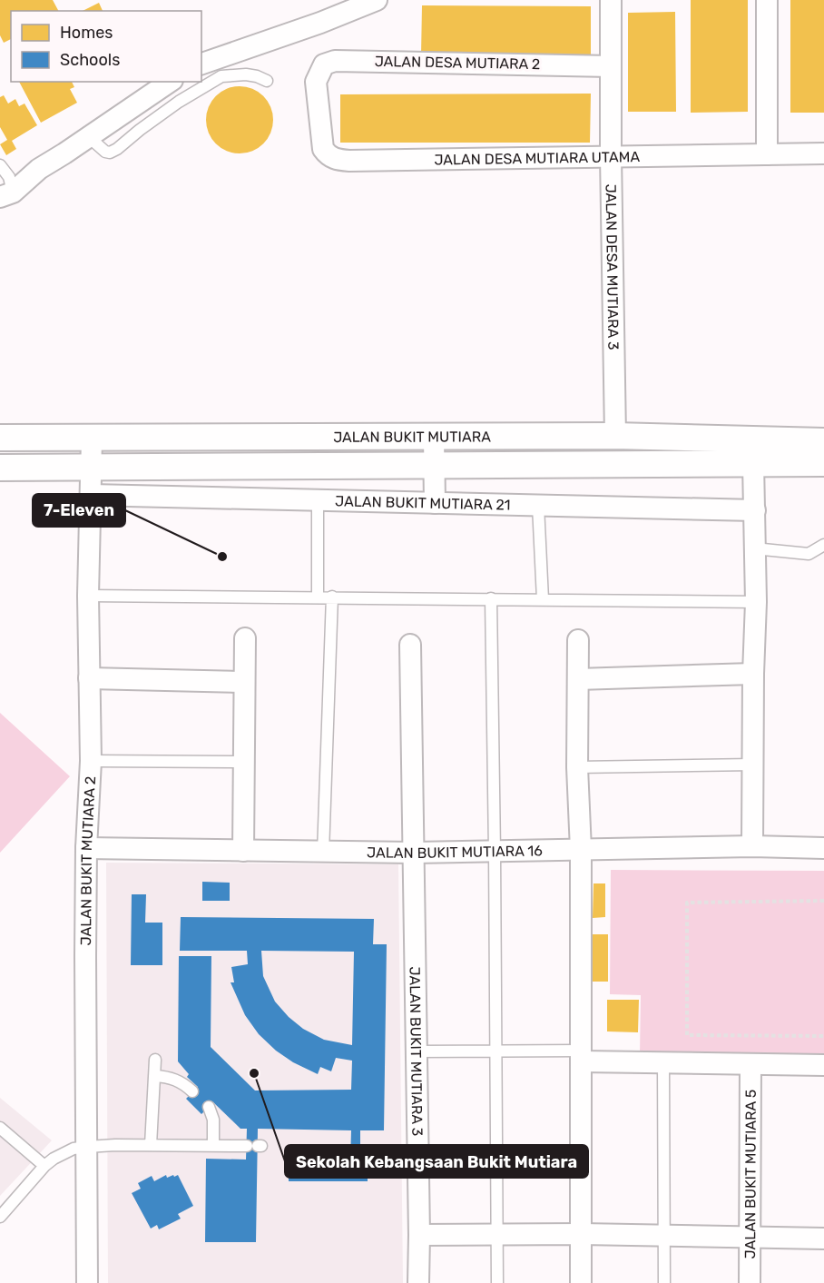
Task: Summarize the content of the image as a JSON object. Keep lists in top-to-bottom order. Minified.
{"streets":{"street":["JALAN DESA MUTIARA 2","JALAN DESA MUTIARA UTAMA","JALAN DESA MUTIARA 3","JALAN BUKIT MUTIARA","JALAN BUKIT MUTIARA 21","JALAN BUKIT MUTIARA 16","JALAN BUKIT MUTIARA 2","JALAN BUKIT MUTIARA 3","JALAN BUKIT MUTIARA 5"]},"crossings":[["JALAN DESA MUTIARA 2","JALAN DESA MUTIARA UTAMA"],["JALAN DESA MUTIARA 2","JALAN DESA MUTIARA 3"],["JALAN DESA MUTIARA UTAMA","JALAN DESA MUTIARA 3"],["JALAN DESA MUTIARA 3","JALAN BUKIT MUTIARA"],["JALAN BUKIT MUTIARA","JALAN BUKIT MUTIARA 2"],["JALAN BUKIT MUTIARA 21","JALAN BUKIT MUTIARA 2"],["JALAN BUKIT MUTIARA 16","JALAN BUKIT MUTIARA 2"],["JALAN BUKIT MUTIARA 16","JALAN BUKIT MUTIARA 3"]],"places":["7-Eleven","Sekolah Kebangsaan Bukit Mutiara"],"legend":["Homes","Schools"]}
